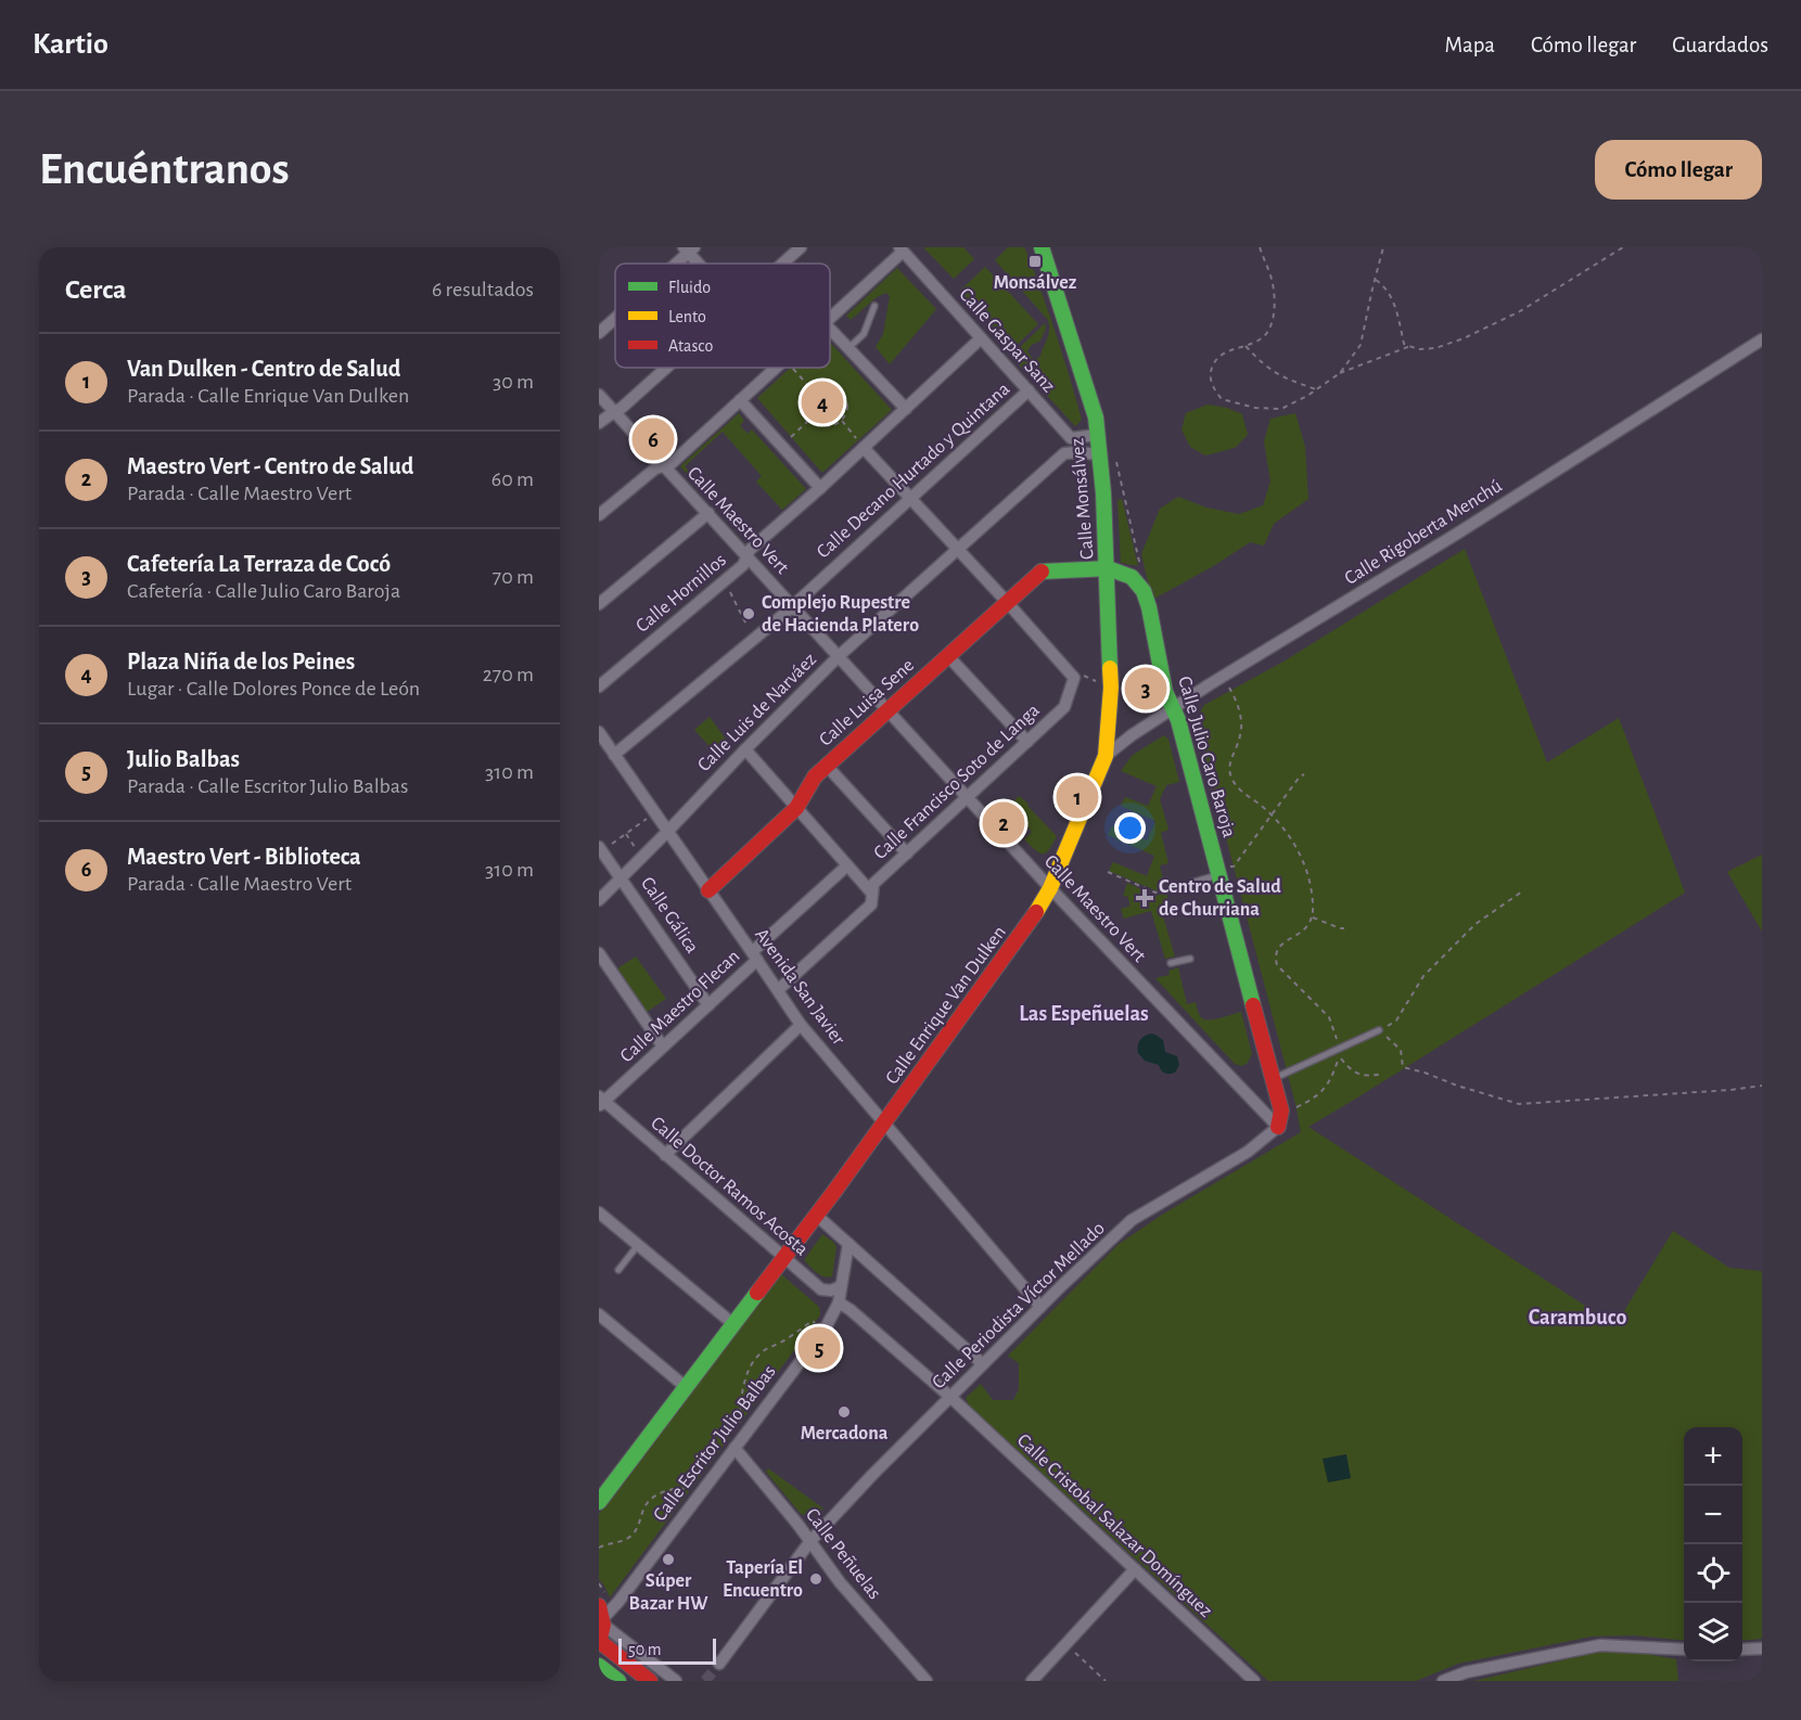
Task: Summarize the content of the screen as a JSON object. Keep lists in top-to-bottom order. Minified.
{"streets":{"street":["Calle Gaspar Sanz","Calle Decano Hurtado y Quintana","Calle Monsálvez","Calle Maestro Vert","Calle Rigoberta Menchú","Calle Hornillos","Calle Luisa Sene","Calle Luis de Narváez","Calle Julio Caro Baroja","Calle Francisco Soto de Langa","Calle Gálica","Avenida San Javier","Calle Enrique Van Dulken","Calle Maestro Flecan","Calle Doctor Ramos Acosta","Calle Periodista Víctor Mellado","Calle Escritor Julio Balbas","Calle Cristobal Salazar Domínguez","Calle Peñuelas"]},"crossings":[["Calle Gaspar Sanz","Calle Decano Hurtado y Quintana"],["Calle Gaspar Sanz","Calle Hornillos"],["Calle Gaspar Sanz","Calle Luis de Narváez"],["Calle Decano Hurtado y Quintana","Calle Maestro Vert"],["Calle Decano Hurtado y Quintana","Avenida San Javier"],["Calle Monsálvez","Calle Rigoberta Menchú"],["Calle Monsálvez","Calle Luisa Sene"],["Calle Monsálvez","Calle Julio Caro Baroja"],["Calle Monsálvez","Calle Enrique Van Dulken"],["Calle Maestro Vert","Calle Hornillos"],["Calle Maestro Vert","Calle Luisa Sene"],["Calle Maestro Vert","Calle Luis de Narváez"],["Calle Maestro Vert","Calle Julio Caro Baroja"],["Calle Maestro Vert","Calle Francisco Soto de Langa"],["Calle Maestro Vert","Calle Enrique Van Dulken"],["Calle Maestro Vert","Calle Periodista Víctor Mellado"],["Calle Rigoberta Menchú","Calle Julio Caro Baroja"],["Calle Rigoberta Menchú","Calle Enrique Van Dulken"],["Calle Luisa Sene","Calle Julio Caro Baroja"],["Calle Luisa Sene","Calle Francisco Soto de Langa"],["Calle Luisa Sene","Avenida San Javier"],["Calle Luis de Narváez","Calle Gálica"],["Calle Luis de Narváez","Avenida San Javier"],["Calle Julio Caro Baroja","Calle Periodista Víctor Mellado"],["Calle Francisco Soto de Langa","Avenida San Javier"],["Calle Gálica","Calle Maestro Flecan"],["Avenida San Javier","Calle Enrique Van Dulken"],["Avenida San Javier","Calle Maestro Flecan"],["Avenida San Javier","Calle Periodista Víctor Mellado"],["Calle Enrique Van Dulken","Calle Doctor Ramos Acosta"],["Calle Maestro Flecan","Calle Doctor Ramos Acosta"],["Calle Doctor Ramos Acosta","Calle Escritor Julio Balbas"],["Calle Periodista Víctor Mellado","Calle Cristobal Salazar Domínguez"],["Calle Periodista Víctor Mellado","Calle Peñuelas"],["Calle Escritor Julio Balbas","Calle Peñuelas"]],"districts":["Las Espeñuelas","Carambuco"],"places":{"transit":["Monsálvez"],"other":["Complejo Rupestre de Hacienda Platero","Mercadona","Súper Bazar HW","Tapería El Encuentro"],"health":["Centro de Salud de Churriana"]},"legend":["Fluido","Lento","Atasco"],"scale_bar":"50 m","page":{"header":"Kartio","nav":["Mapa","Cómo llegar","Guardados"],"buttons":"Cómo llegar","title":"Encuéntranos","heading":["Cerca","6 resultados"],"list":[{"mark":"1","name":"Van Dulken - Centro de Salud","note":"Parada · Calle Enrique Van Dulken","value":"30 m"},{"mark":"2","name":"Maestro Vert - Centro de Salud","note":"Parada · Calle Maestro Vert","value":"60 m"},{"mark":"3","name":"Cafetería La Terraza de Cocó","note":"Cafetería · Calle Julio Caro Baroja","value":"70 m"},{"mark":"4","name":"Plaza Niña de los Peines","note":"Lugar · Calle Dolores Ponce de León","value":"270 m"},{"mark":"5","name":"Julio Balbas","note":"Parada · Calle Escritor Julio Balbas","value":"310 m"},{"mark":"6","name":"Maestro Vert - Biblioteca","note":"Parada · Calle Maestro Vert","value":"310 m"}],"pins":["4","6","3","1","2","5"],"map_buttons":["+","−"],"scale":"50 m"}}
